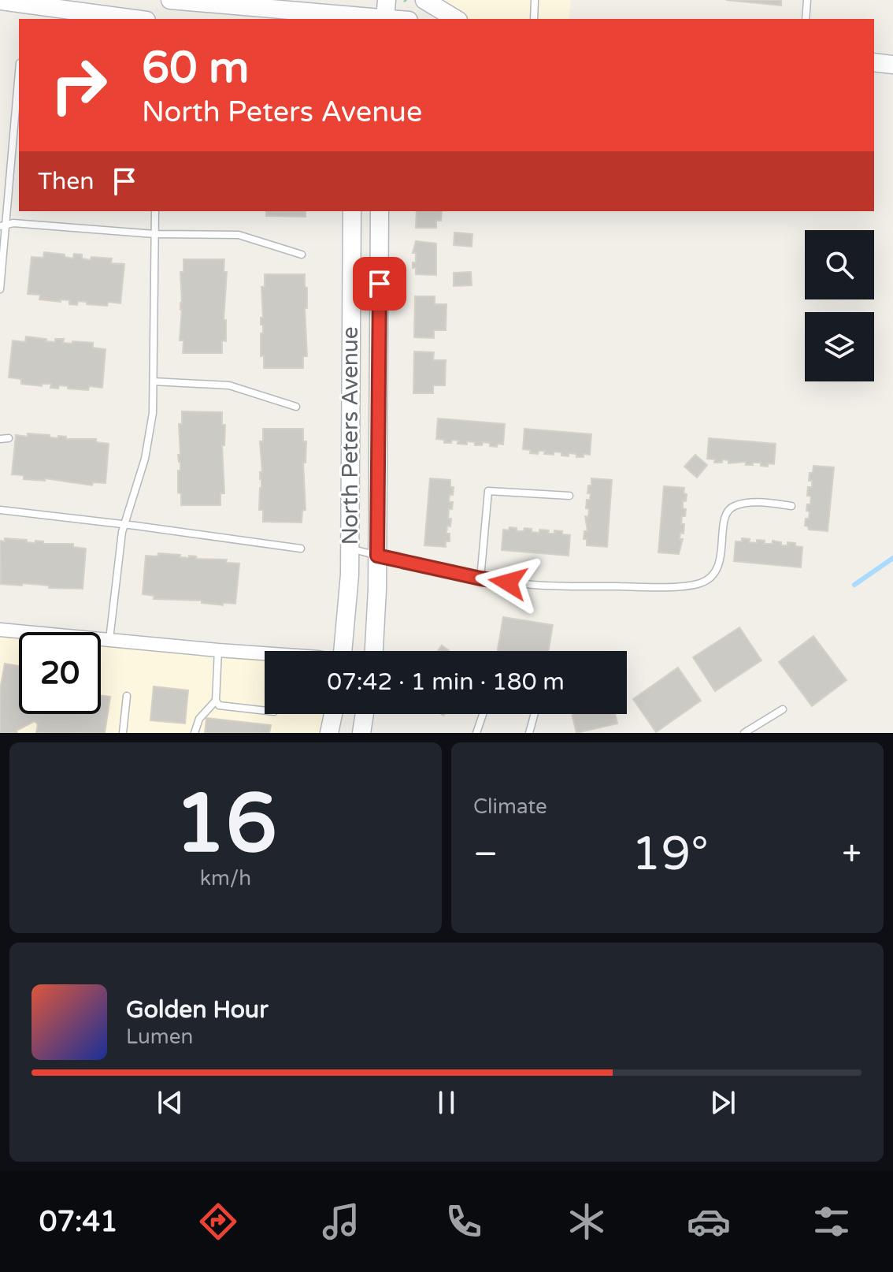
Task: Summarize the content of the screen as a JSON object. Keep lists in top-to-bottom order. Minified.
{"streets":{"main road":["North Peters Avenue"]},"page":{"turn":["60 m","North Peters Avenue"],"then":"Then","limit":"20","trip":"07:42 · 1 min · 180 m","tile":[["16","km/h"],"Climate"],"heat":["−","19°","+"],"song":["Golden Hour","Lumen"],"tabs":"07:41"}}
